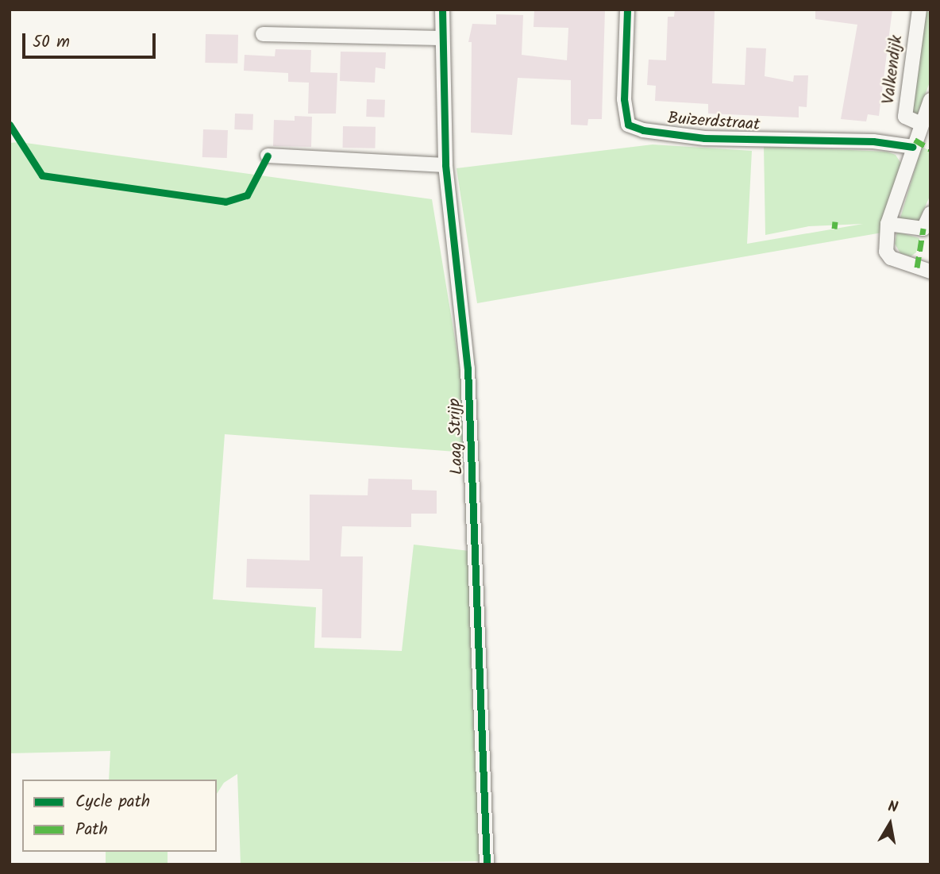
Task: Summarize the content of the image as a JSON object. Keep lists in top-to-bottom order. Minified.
{"streets":{"street":["Valkendijk","Buizerdstraat","Laag Strijp"]},"legend":["Cycle path","Path"],"scale_bar":"50 m","north":"top"}
